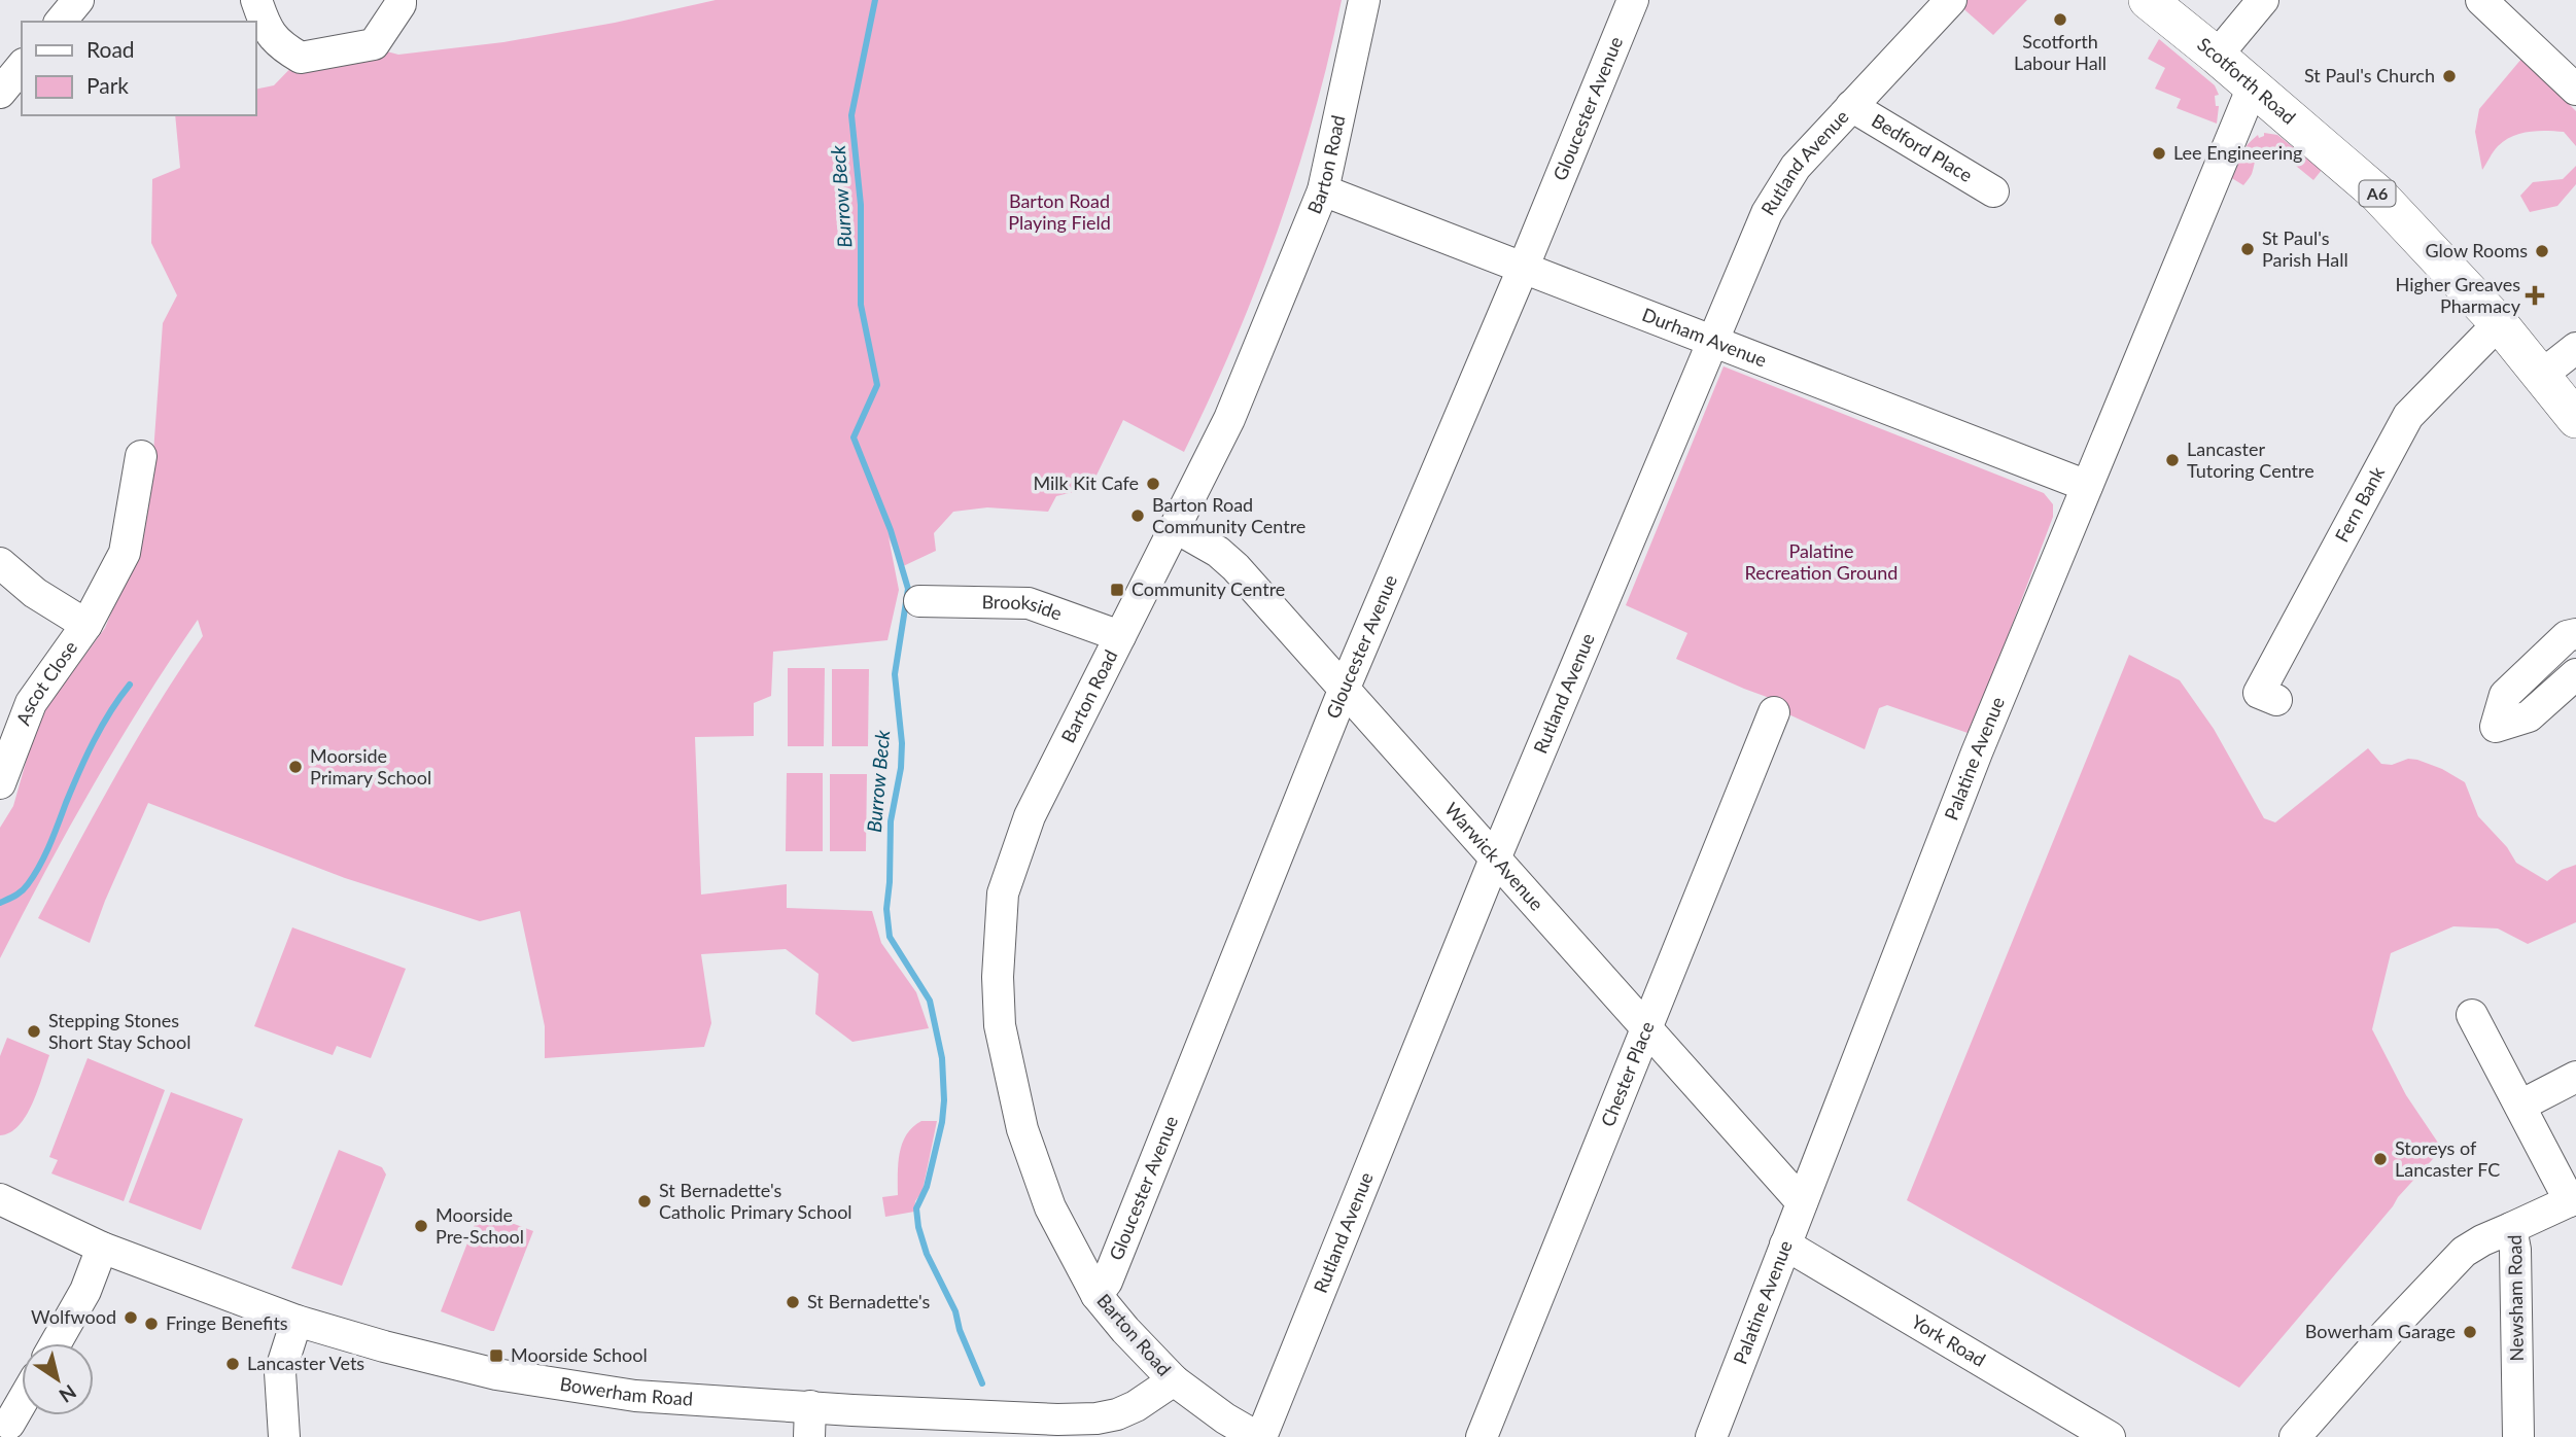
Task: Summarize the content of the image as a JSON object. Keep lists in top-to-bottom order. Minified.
{"streets":{"main road":["Scotforth Road","A6"],"street":["Gloucester Avenue","Bedford Place","Barton Road","Rutland Avenue","Durham Avenue","Fern Bank","Brookside","Ascot Close","Palatine Avenue","Warwick Avenue","Chester Place","Newsham Road","York Road","Bowerham Road"]},"crossings":[["Scotforth Road","Fern Bank"],["Scotforth Road","Palatine Avenue"],["Gloucester Avenue","Barton Road"],["Gloucester Avenue","Durham Avenue"],["Gloucester Avenue","Warwick Avenue"],["Bedford Place","Rutland Avenue"],["Barton Road","Durham Avenue"],["Barton Road","Brookside"],["Barton Road","Warwick Avenue"],["Barton Road","Bowerham Road"],["Rutland Avenue","Durham Avenue"],["Rutland Avenue","Warwick Avenue"],["Durham Avenue","Palatine Avenue"],["Palatine Avenue","Warwick Avenue"],["Palatine Avenue","York Road"],["Warwick Avenue","Chester Place"]],"water":["Burrow Beck"],"parks":["Barton Road Playing Field","Palatine Recreation Ground"],"places":{"other":["Scotforth Labour Hall","St Paul's Church","Lee Engineering","St Paul's Parish Hall","Glow Rooms","Lancaster Tutoring Centre","Milk Kit Cafe","Barton Road Community Centre","Moorside Primary School","Stepping Stones Short Stay School","Storeys of Lancaster FC","St Bernadette's Catholic Primary School","Moorside Pre-School","St Bernadette's","Wolfwood","Fringe Benefits","Bowerham Garage","Lancaster Vets"],"health":["Higher Greaves Pharmacy"],"transit":["Community Centre","Moorside School"]},"legend":["Road","Park"],"north":"bottom right"}
